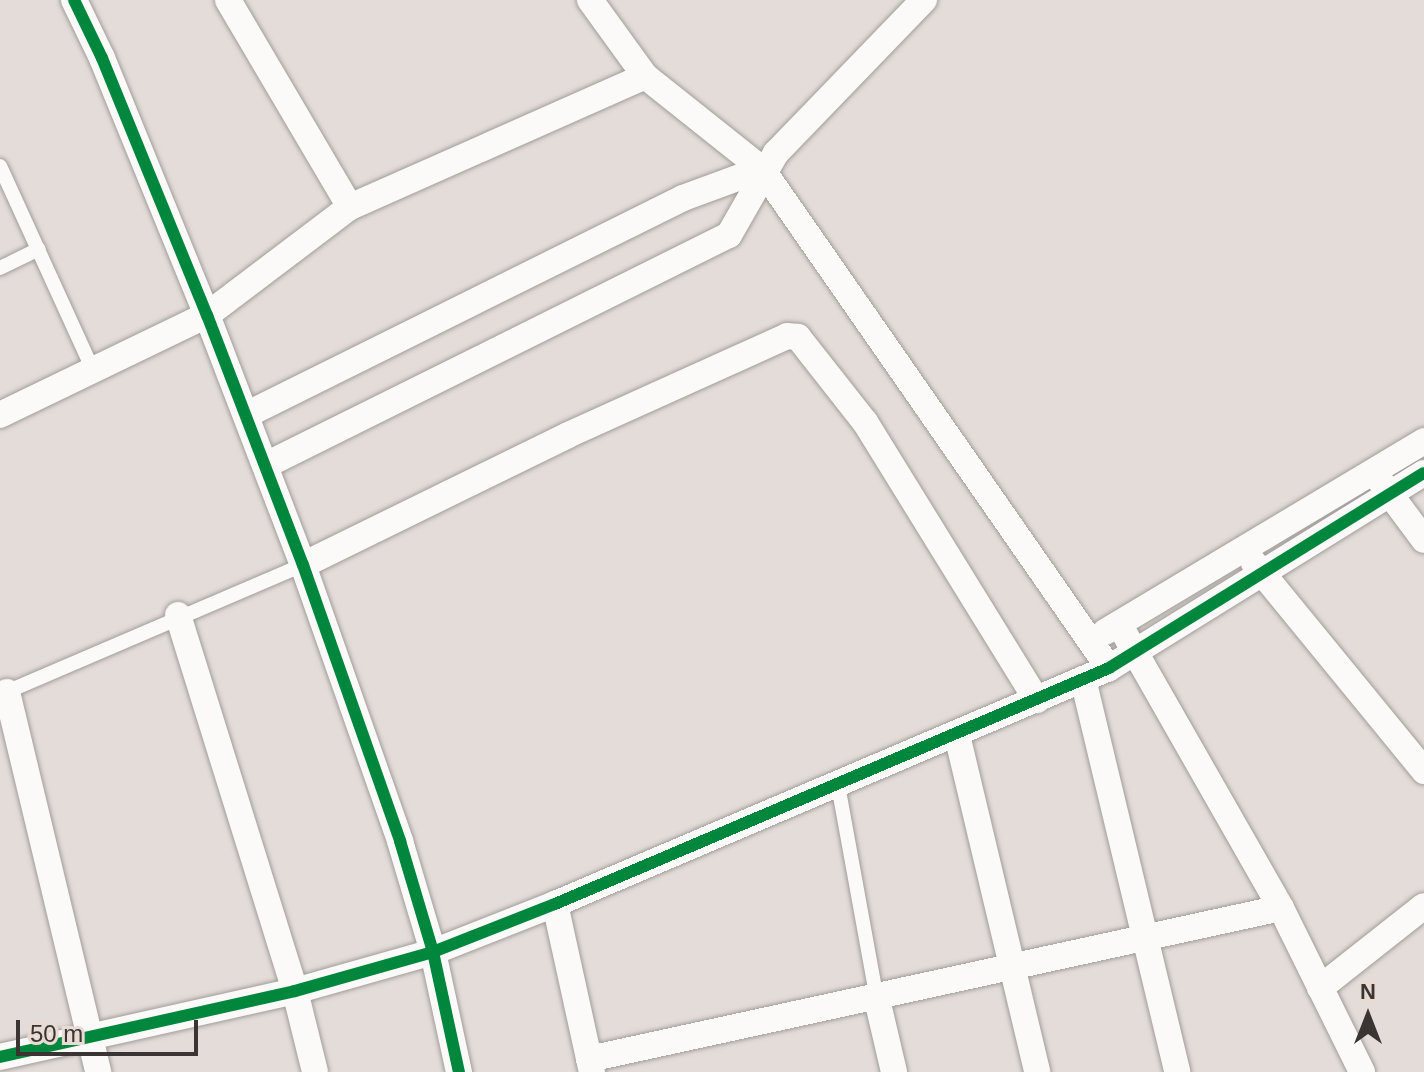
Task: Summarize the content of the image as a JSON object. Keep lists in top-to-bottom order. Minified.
{"scale_bar":"50 m","north":"top"}
